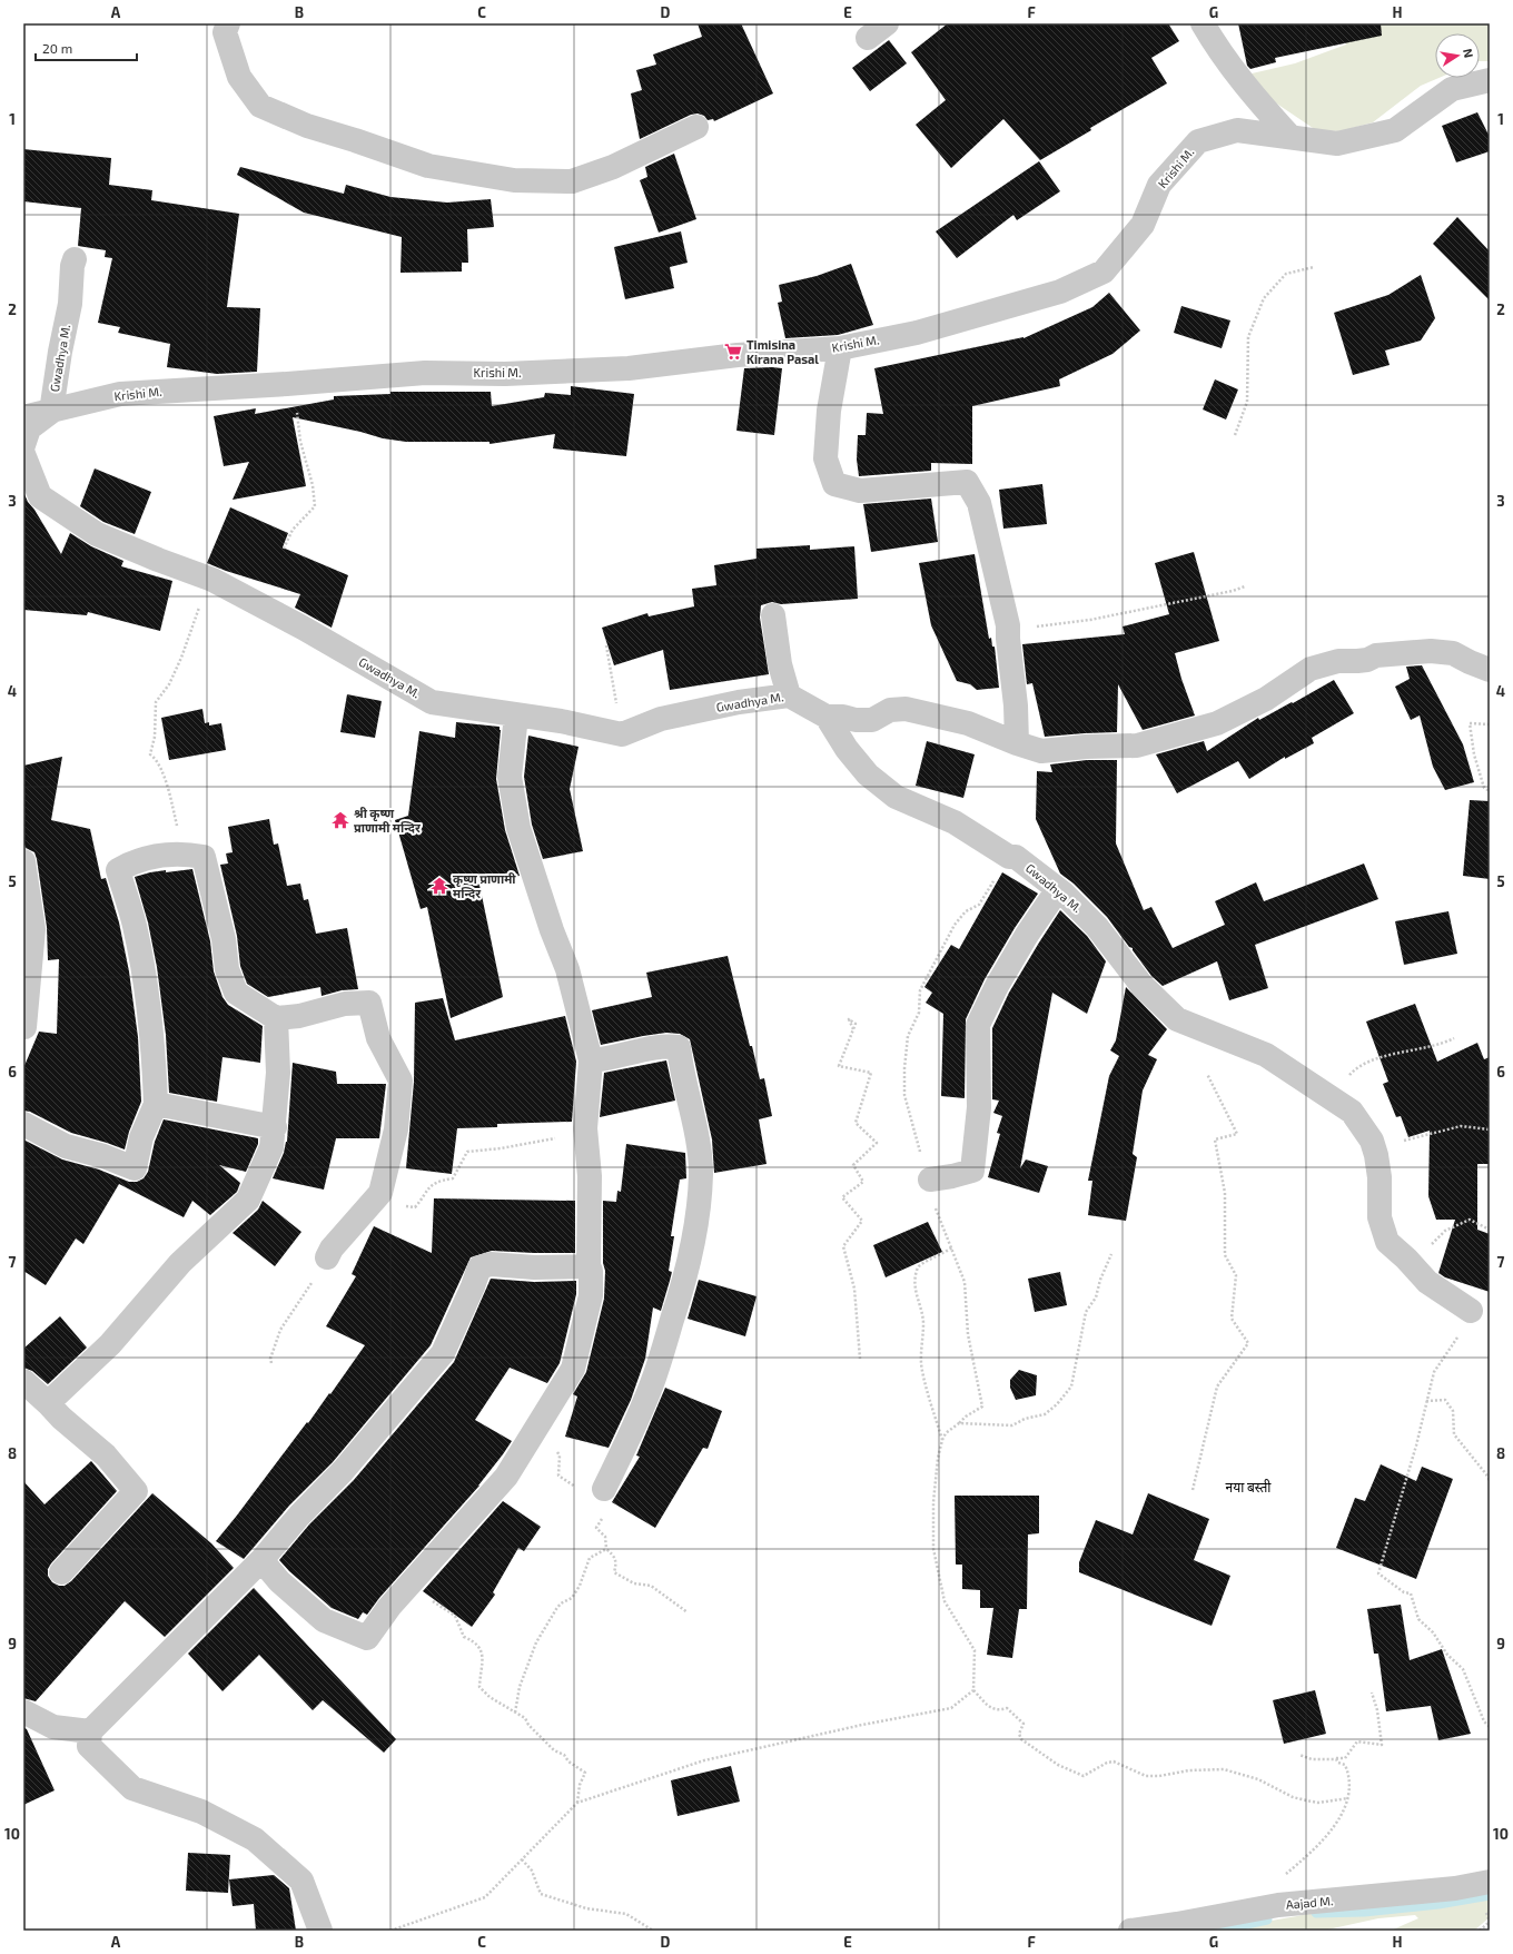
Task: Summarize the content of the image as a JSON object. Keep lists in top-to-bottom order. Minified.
{"streets":{"street":["Krishi M.","Gwadhya M.","Aajad M."]},"crossings":[["Krishi M.","Gwadhya M."]],"districts":["नया बस्ती"],"places":{"supermarket":["Timisina Kirana Pasal"],"temple":["श्री कृष्ण प्राणामी मन्दिर","कृष्ण प्राणामी मन्दिर"]},"scale_bar":"20 m","north":"right","grid":{"columns":["A","B","C","D","E","F","G","H"],"rows":["1","2","3","4","5","6","7","8","9","10"]}}
